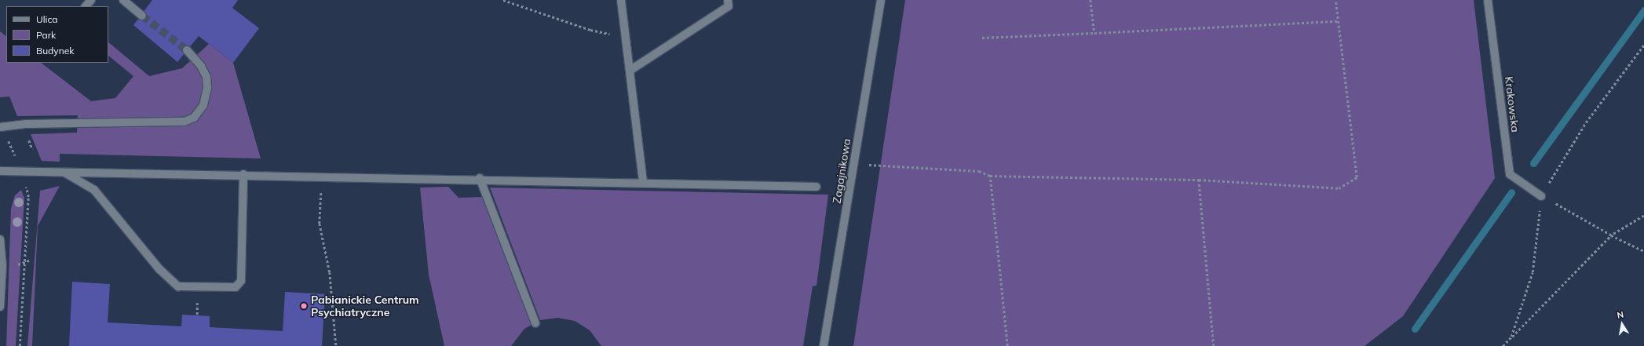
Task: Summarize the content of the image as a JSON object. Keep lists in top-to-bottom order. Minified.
{"streets":{"street":["Krakowska","Zagajnikowa"]},"places":["Pabianickie Centrum Psychiatryczne"],"legend":["Ulica","Park","Budynek"],"north":"top"}
